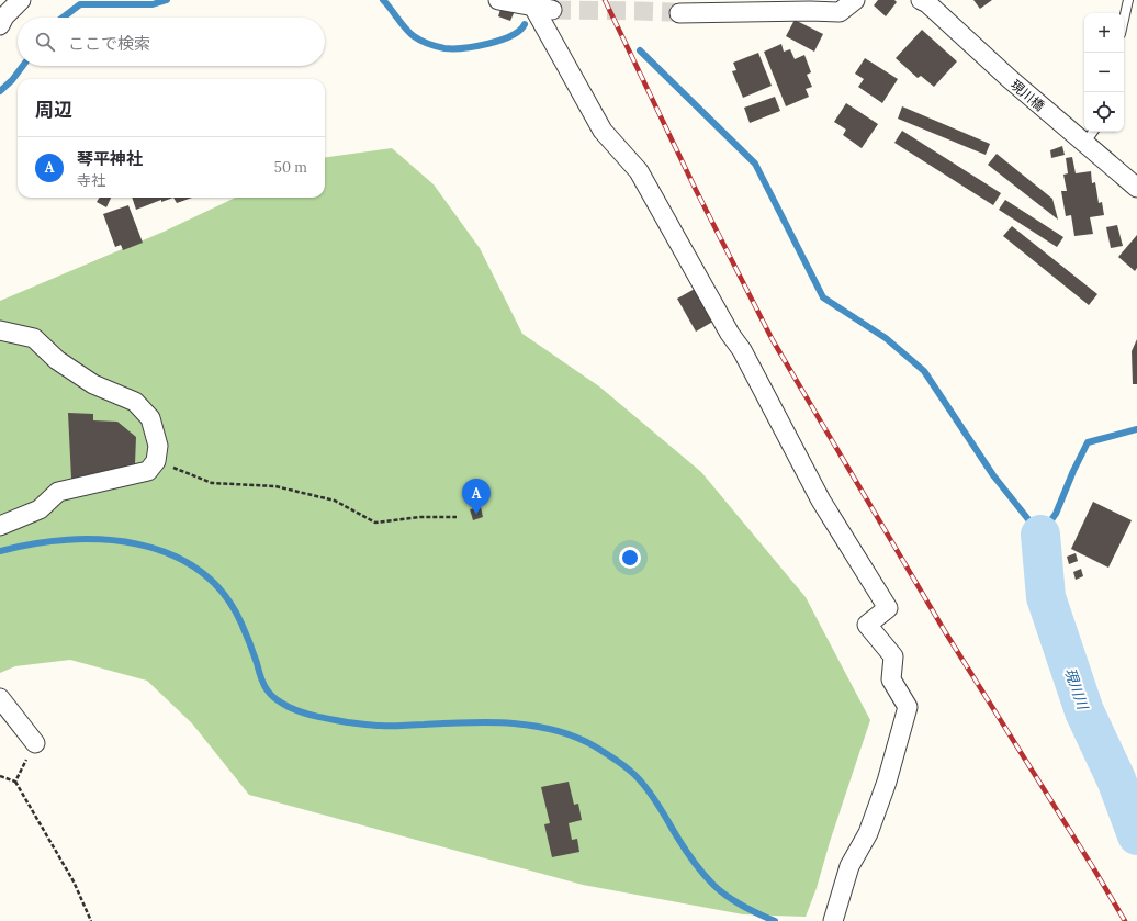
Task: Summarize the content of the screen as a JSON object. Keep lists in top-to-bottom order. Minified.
{"streets":{"street":["現川橋"]},"water":["現川川"],"page":{"map_buttons":["+","−"],"search":"ここで検索","heading":"周辺","list":[{"mark":"A","name":"琴平神社","note":"寺社","value":"50 m"}],"pins":"A"}}
